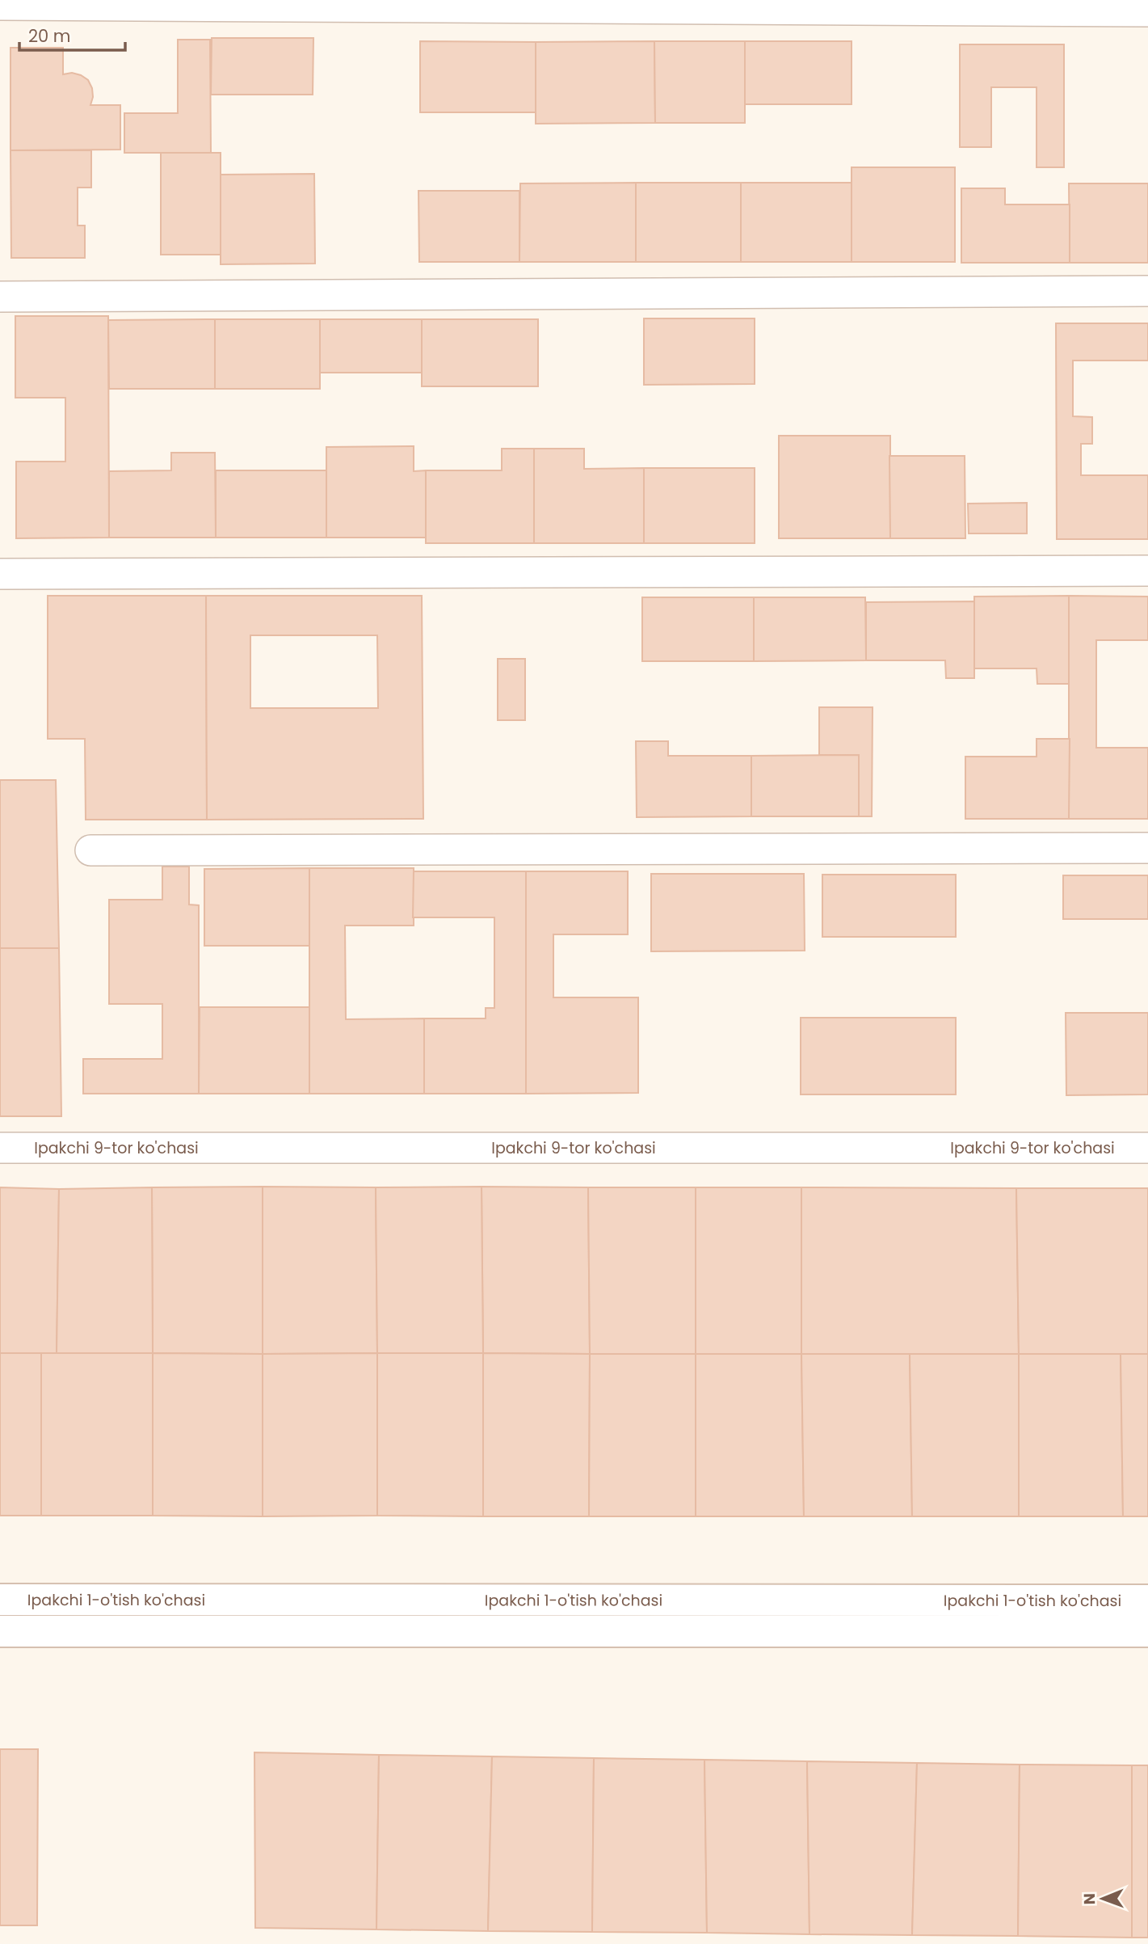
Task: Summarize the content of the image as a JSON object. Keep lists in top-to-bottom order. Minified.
{"streets":{"main road":["Ipakchi 1-o'tish ko'chasi"],"street":["Ipakchi 9-tor ko'chasi"]},"scale_bar":"20 m","north":"left"}
